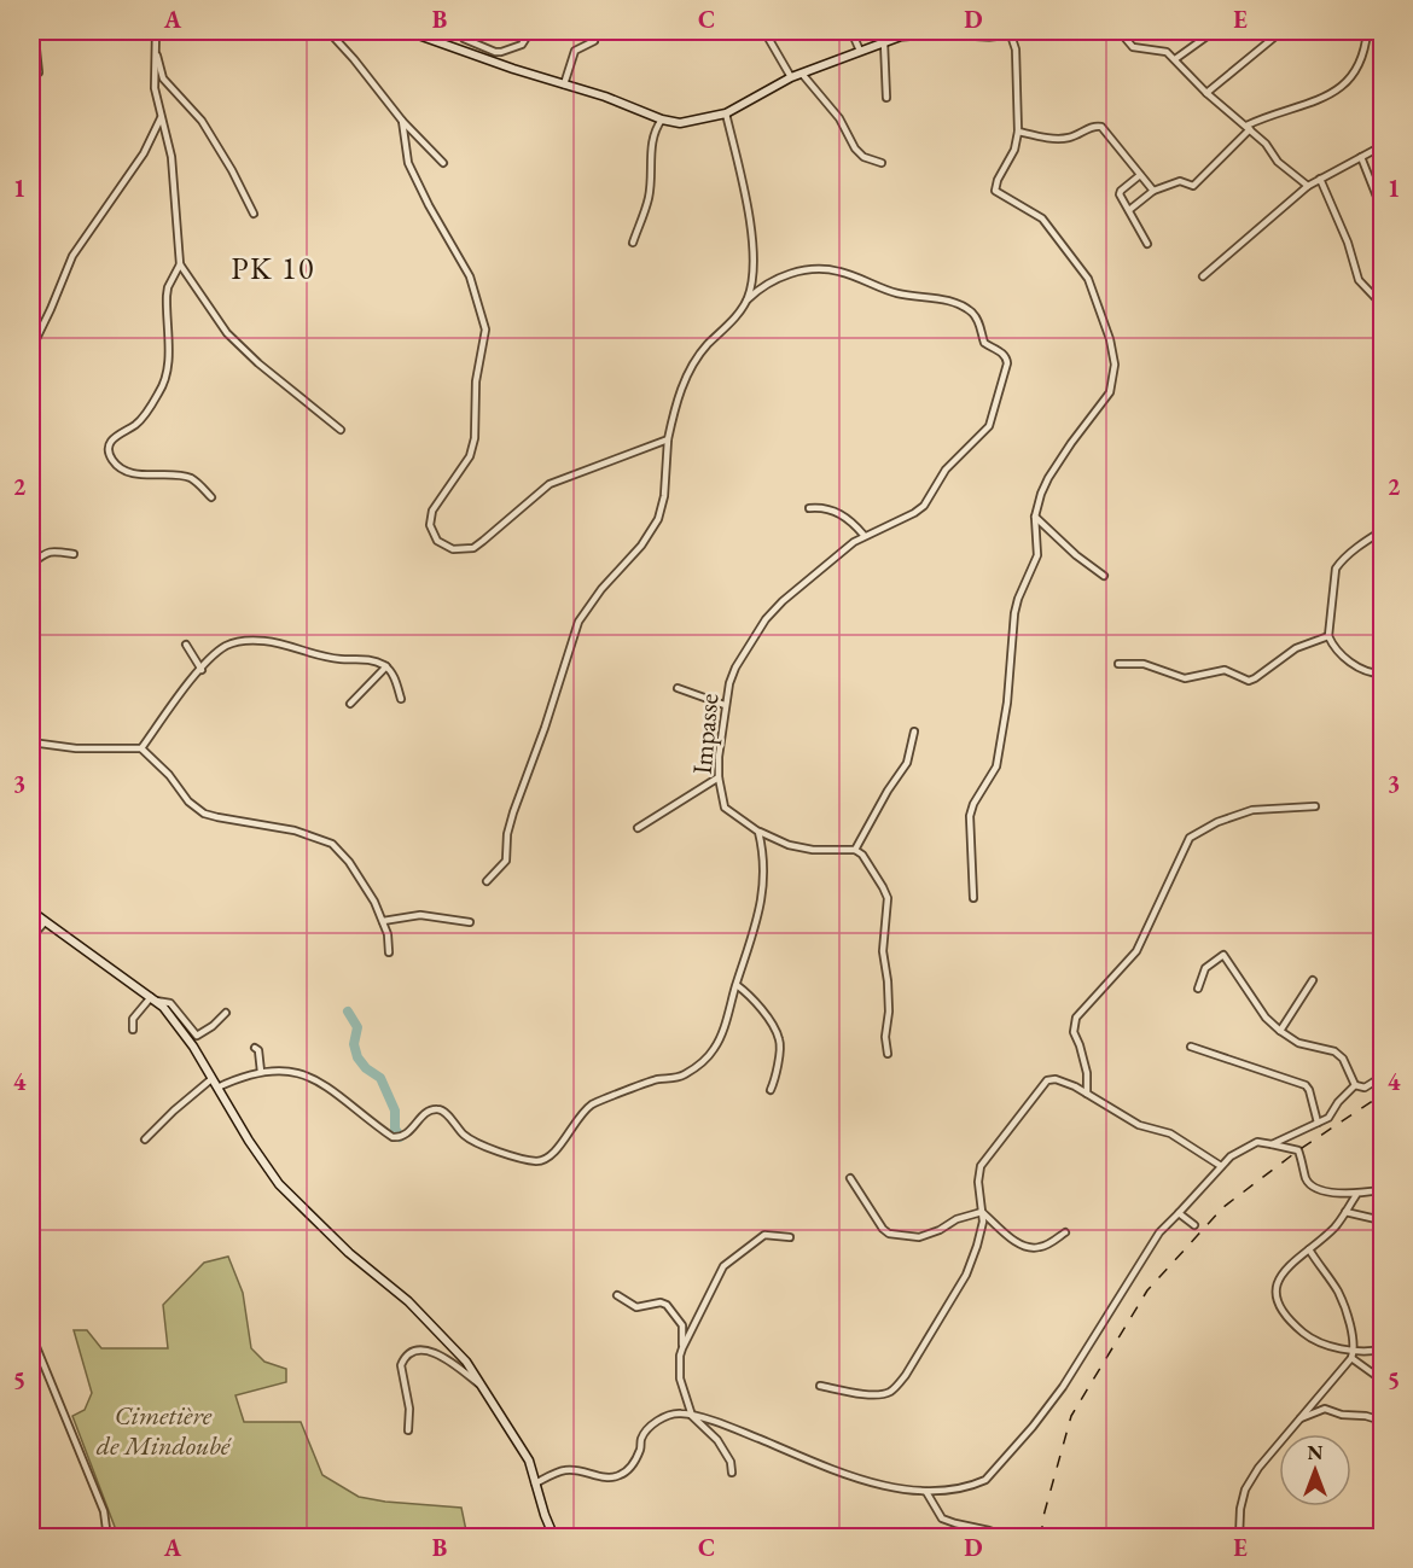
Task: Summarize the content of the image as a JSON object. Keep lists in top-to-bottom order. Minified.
{"streets":{"street":["Impasse"]},"districts":["PK 10"],"parks":["Cimetière de Mindoubé"],"north":"top","grid":{"columns":["A","B","C","D","E"],"rows":["1","2","3","4","5"]}}
